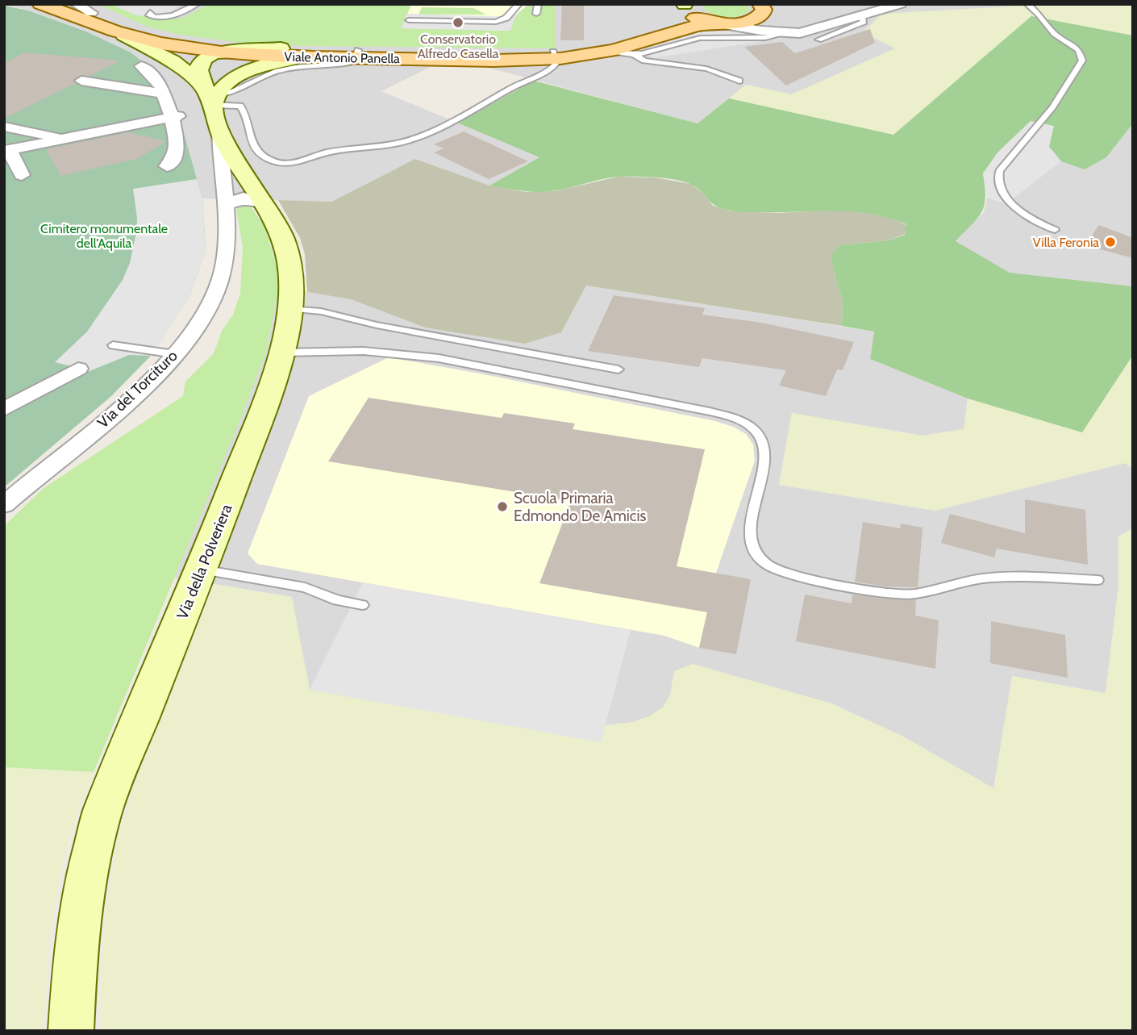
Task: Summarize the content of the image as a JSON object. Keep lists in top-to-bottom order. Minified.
{"streets":{"main road":["Viale Antonio Panella","Via della Polveriera"],"street":["Via del Torcituro"]},"crossings":[["Viale Antonio Panella","Via della Polveriera"],["Via del Torcituro","Via della Polveriera"]],"parks":["Cimitero monumentale dell'Aquila"],"places":["Conservatorio Alfredo Casella","Villa Feronia","Scuola Primaria Edmondo De Amicis"]}
